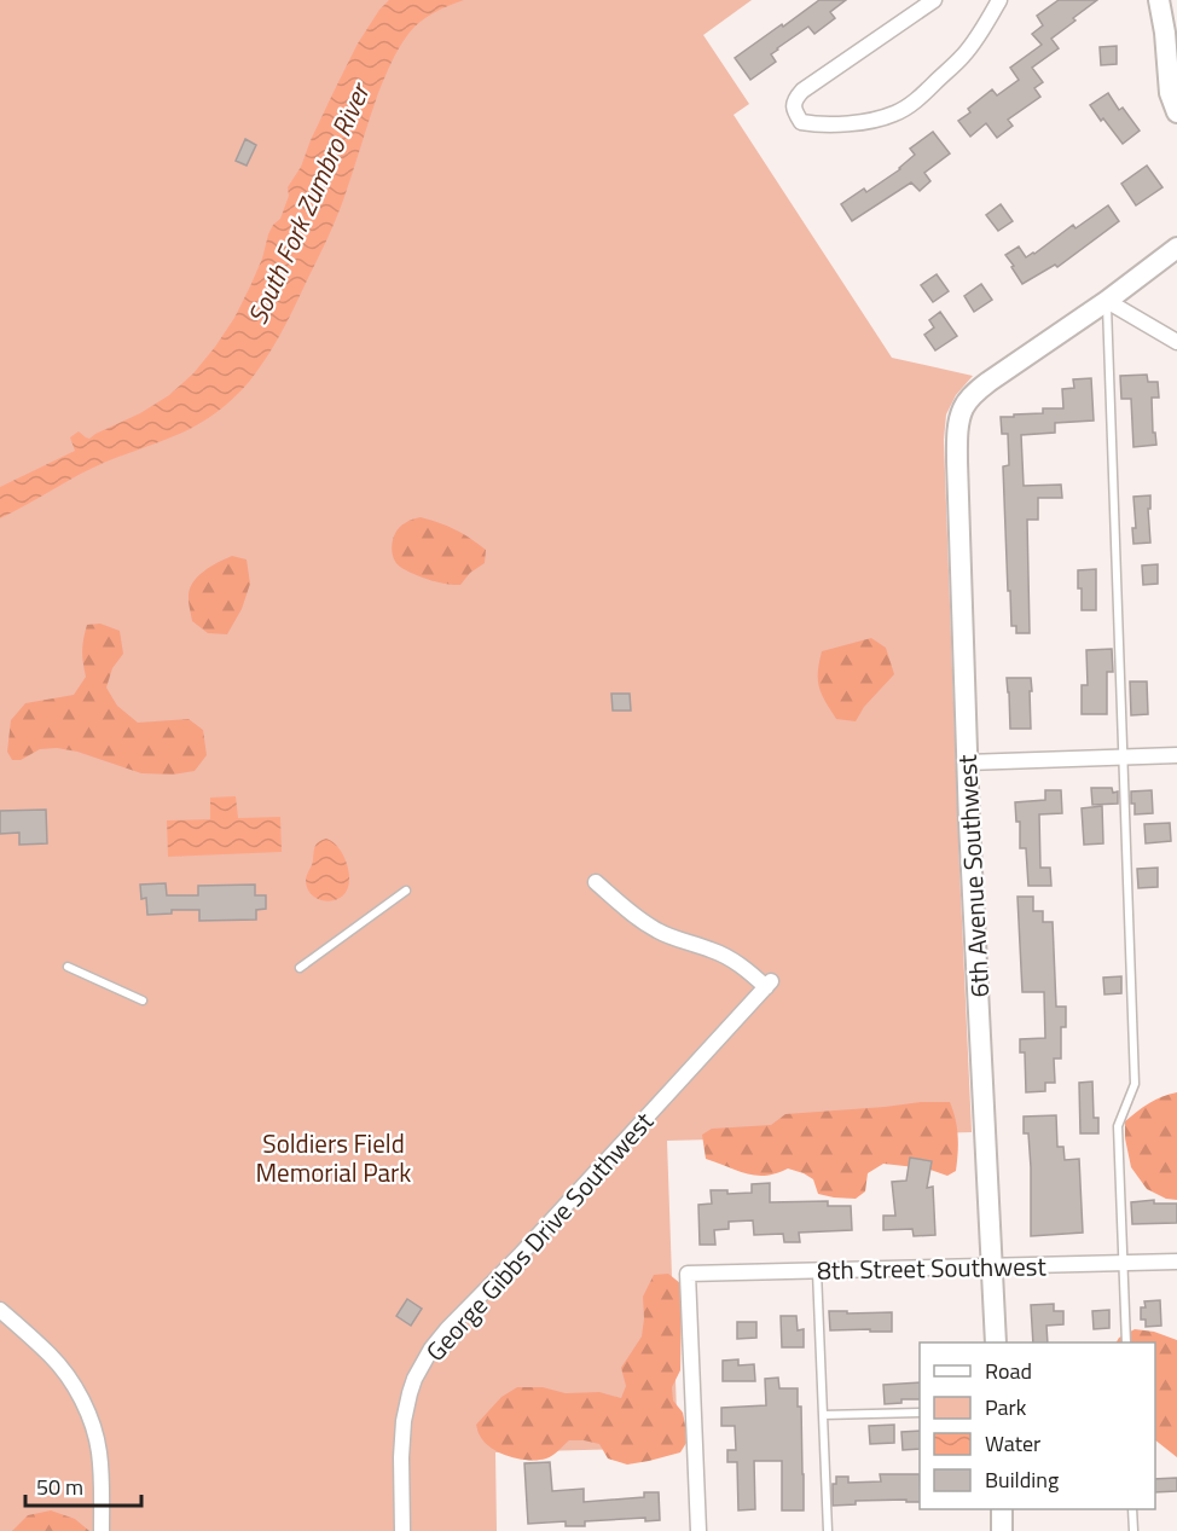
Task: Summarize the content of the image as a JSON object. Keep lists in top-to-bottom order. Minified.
{"streets":{"street":["6th Avenue Southwest","George Gibbs Drive Southwest","8th Street Southwest"]},"crossings":[["6th Avenue Southwest","8th Street Southwest"]],"water":["South Fork Zumbro River"],"parks":["Soldiers Field Memorial Park"],"legend":["Road","Park","Water","Building"],"scale_bar":"50 m"}
